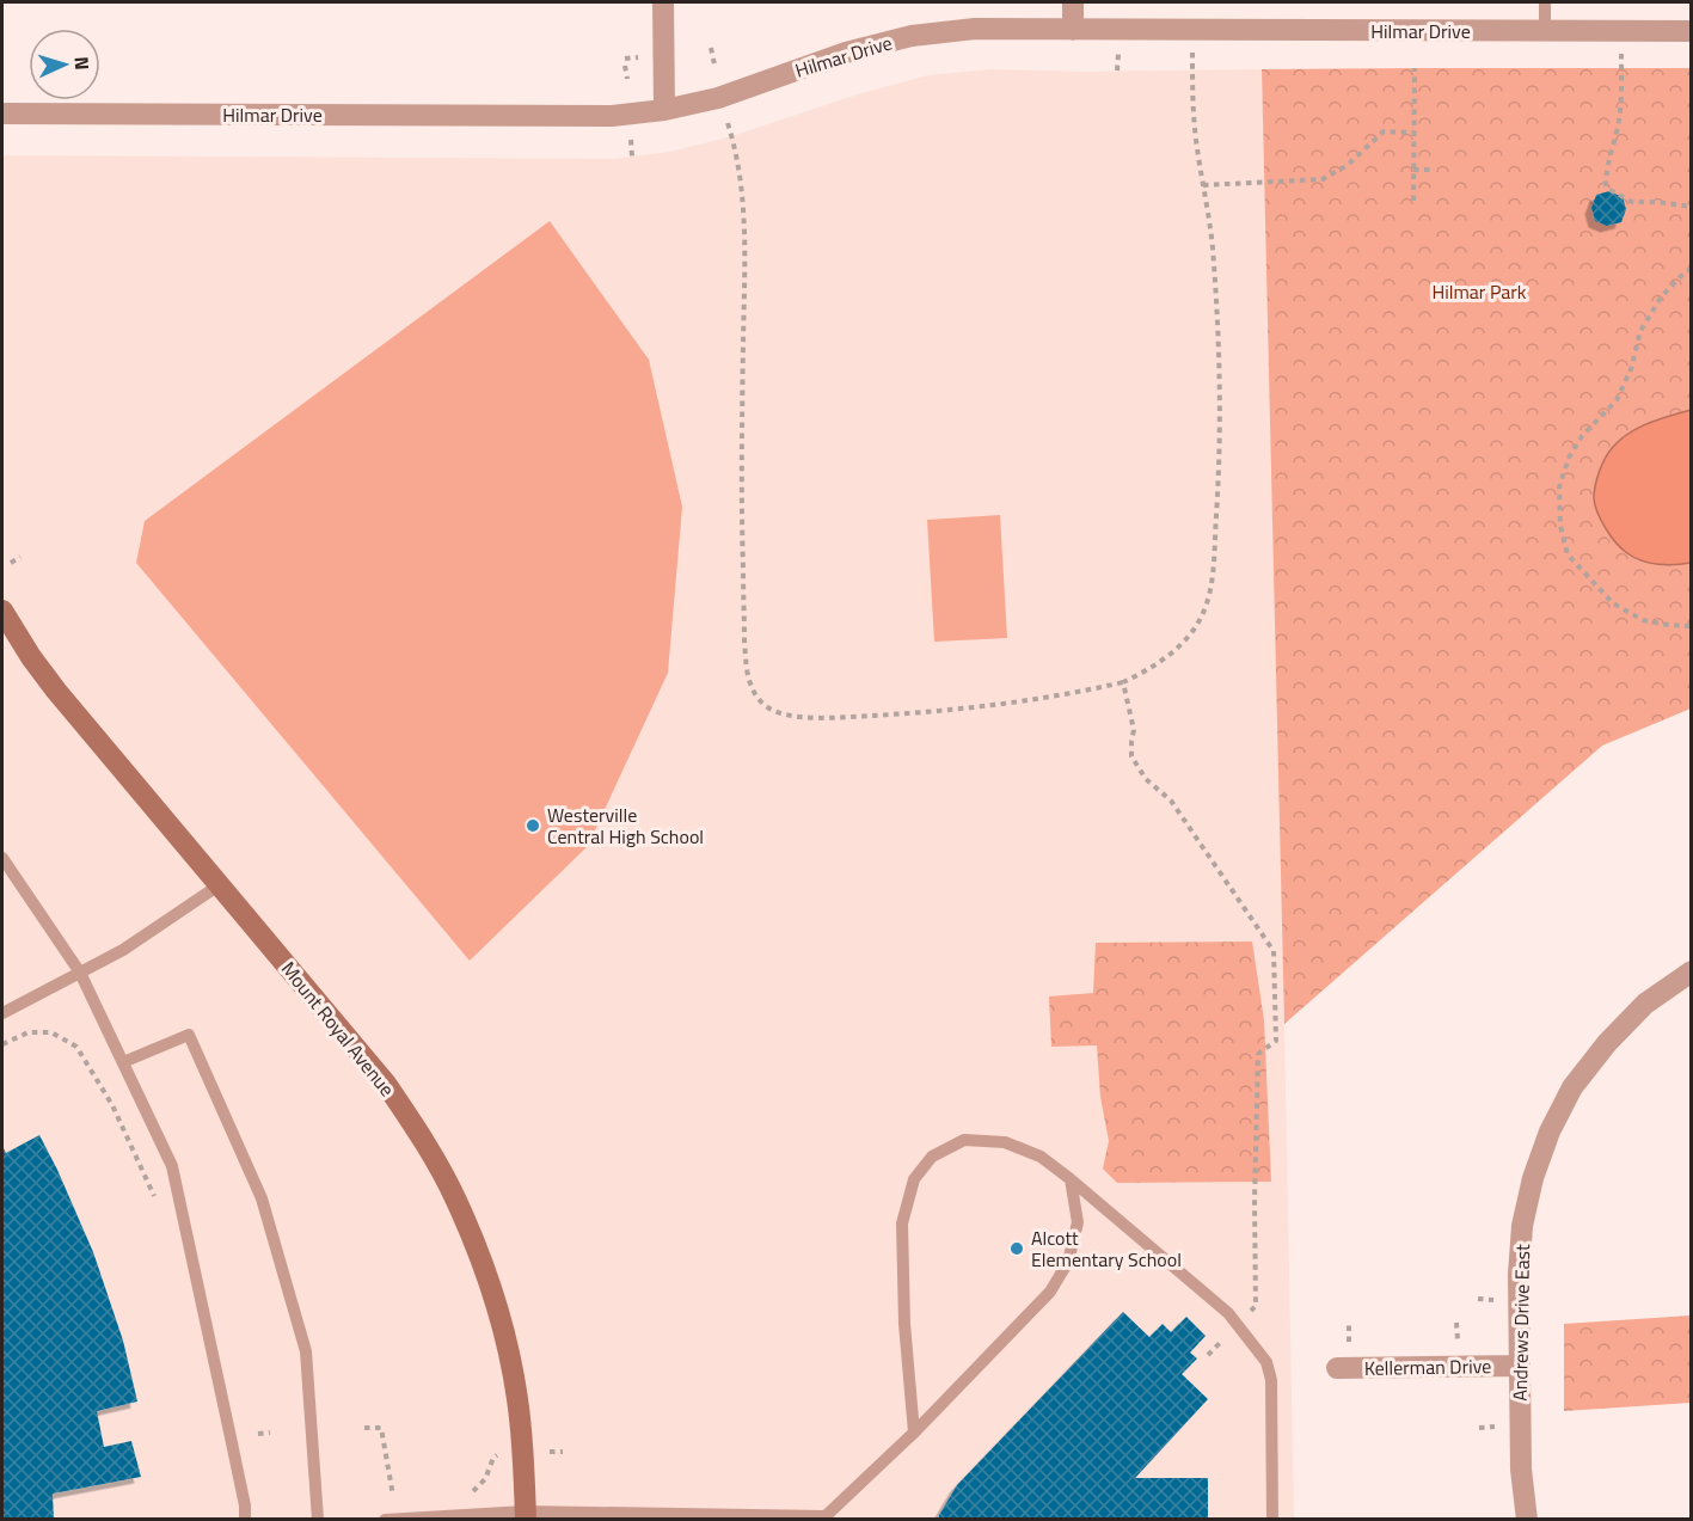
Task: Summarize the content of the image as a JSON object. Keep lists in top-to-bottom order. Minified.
{"streets":{"street":["Hilmar Drive","Mount Royal Avenue","Andrews Drive East","Kellerman Drive"]},"crossings":[["Andrews Drive East","Kellerman Drive"]],"parks":["Hilmar Park"],"places":["Westerville Central High School","Alcott Elementary School"],"north":"right"}
